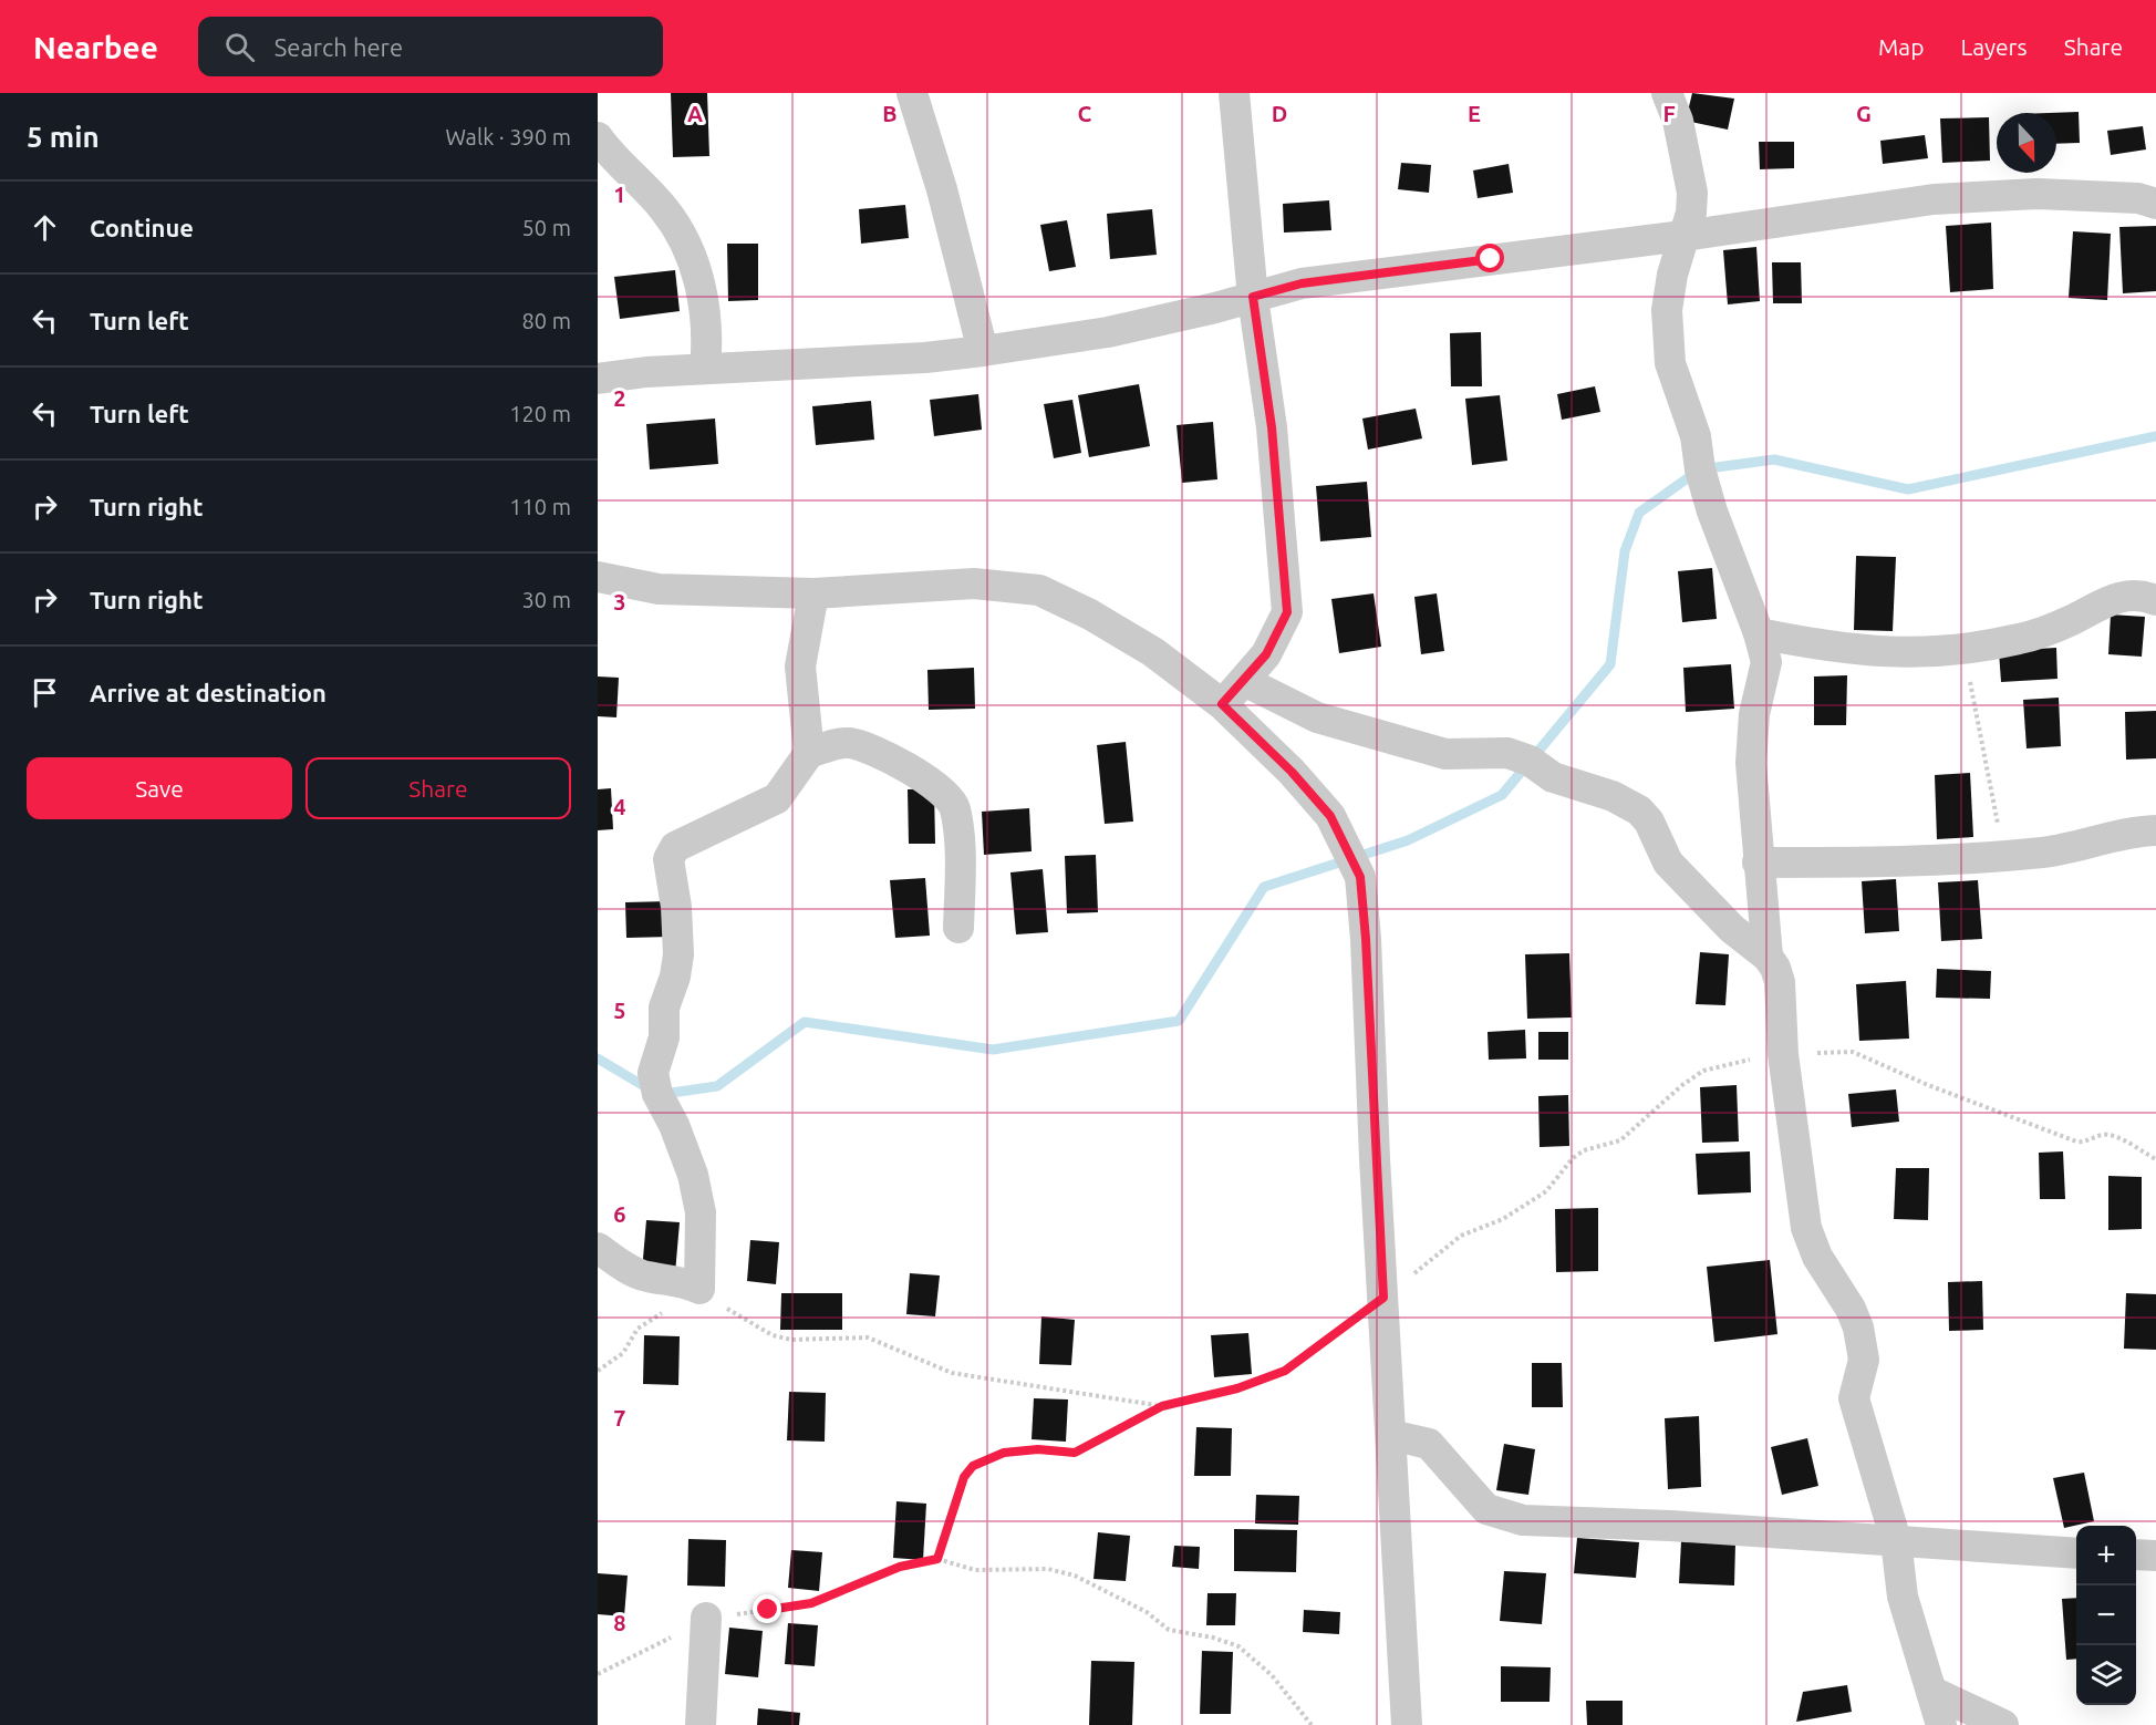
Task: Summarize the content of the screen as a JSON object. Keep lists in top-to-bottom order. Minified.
{"north":"bottom","page":{"header":"Nearbee","search":"Search here","nav":["Map","Layers","Share"],"heading":["5 min","Walk · 390 m"],"list":[["Continue","50 m"],["Turn left","80 m"],["Turn left","120 m"],["Turn right","110 m"],["Turn right","30 m"],"Arrive at destination"],"buttons":["Save","Share"],"map_buttons":["+","−"]},"grid":{"columns":["A","B","C","D","E","F","G"],"rows":["1","2","3","4","5","6","7","8"]}}
